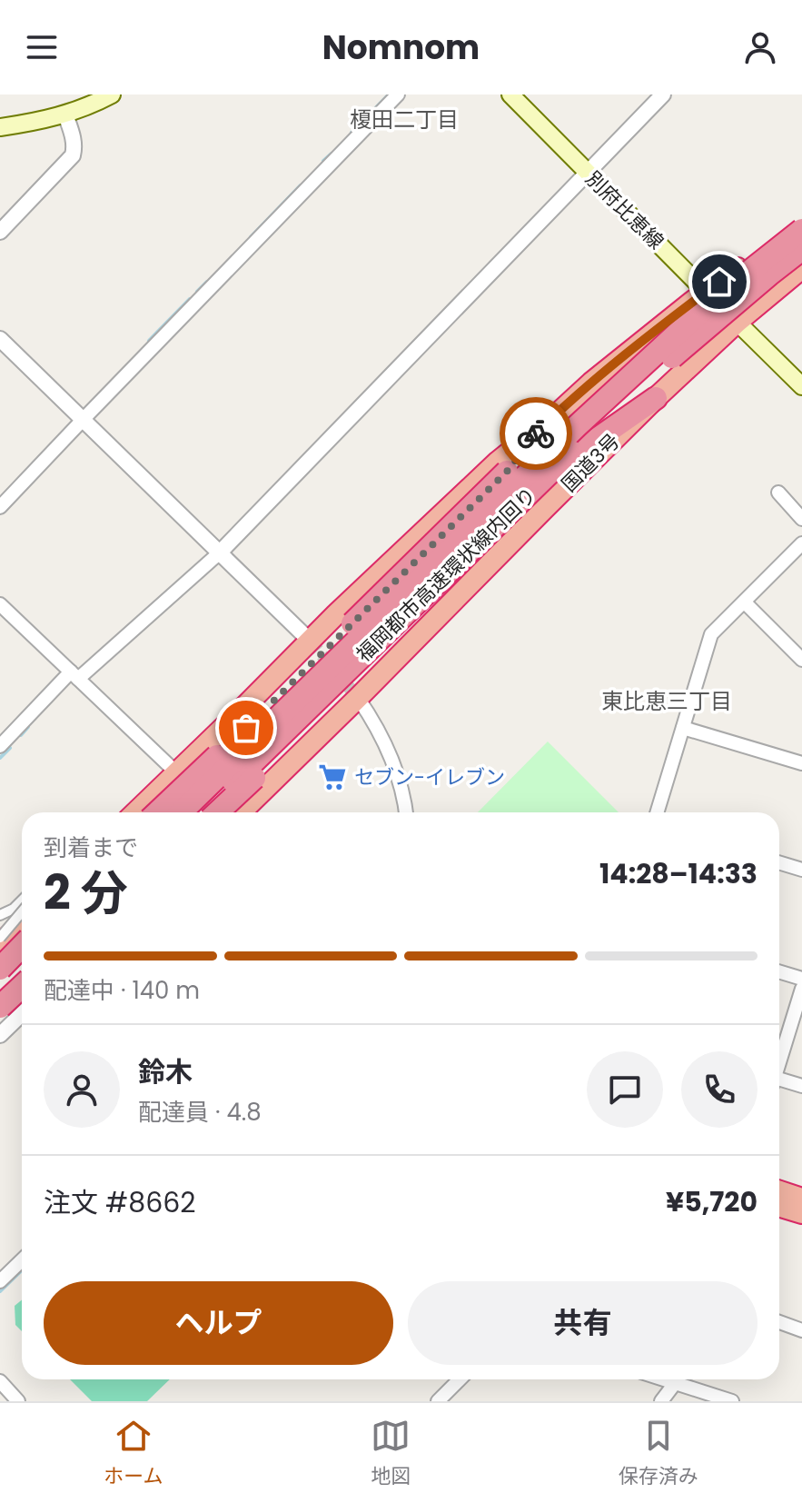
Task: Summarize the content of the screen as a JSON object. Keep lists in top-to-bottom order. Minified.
{"streets":{"highway":["国道3号","福岡都市高速環状線内回り"],"main road":["別府比恵線"]},"crossings":[["別府比恵線","国道3号"]],"districts":["榎田二丁目","東比恵三丁目"],"places":{"supermarket":["セブン-イレブン"]},"page":{"header":"Nomnom","heading":["2 分","到着まで","14:28–14:33"],"panel":["鈴木","配達員 · 4.8","注文 #8662","¥5,720"],"bar":"配達中 · 140 m","buttons":["ヘルプ","共有"],"tabs":["ホーム","地図","保存済み"]}}
